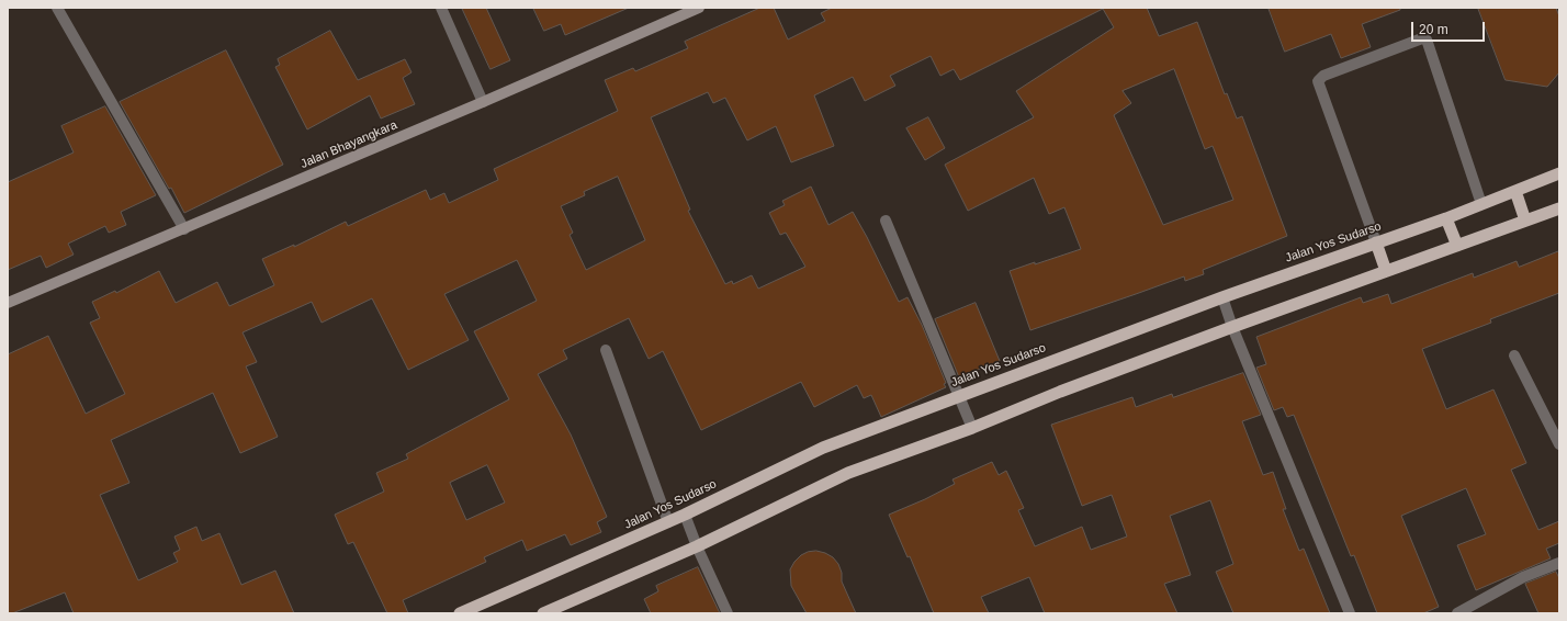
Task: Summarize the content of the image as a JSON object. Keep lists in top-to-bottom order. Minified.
{"streets":{"highway":["Jalan Yos Sudarso"],"main road":["Jalan Bhayangkara"]},"scale_bar":"20 m"}
